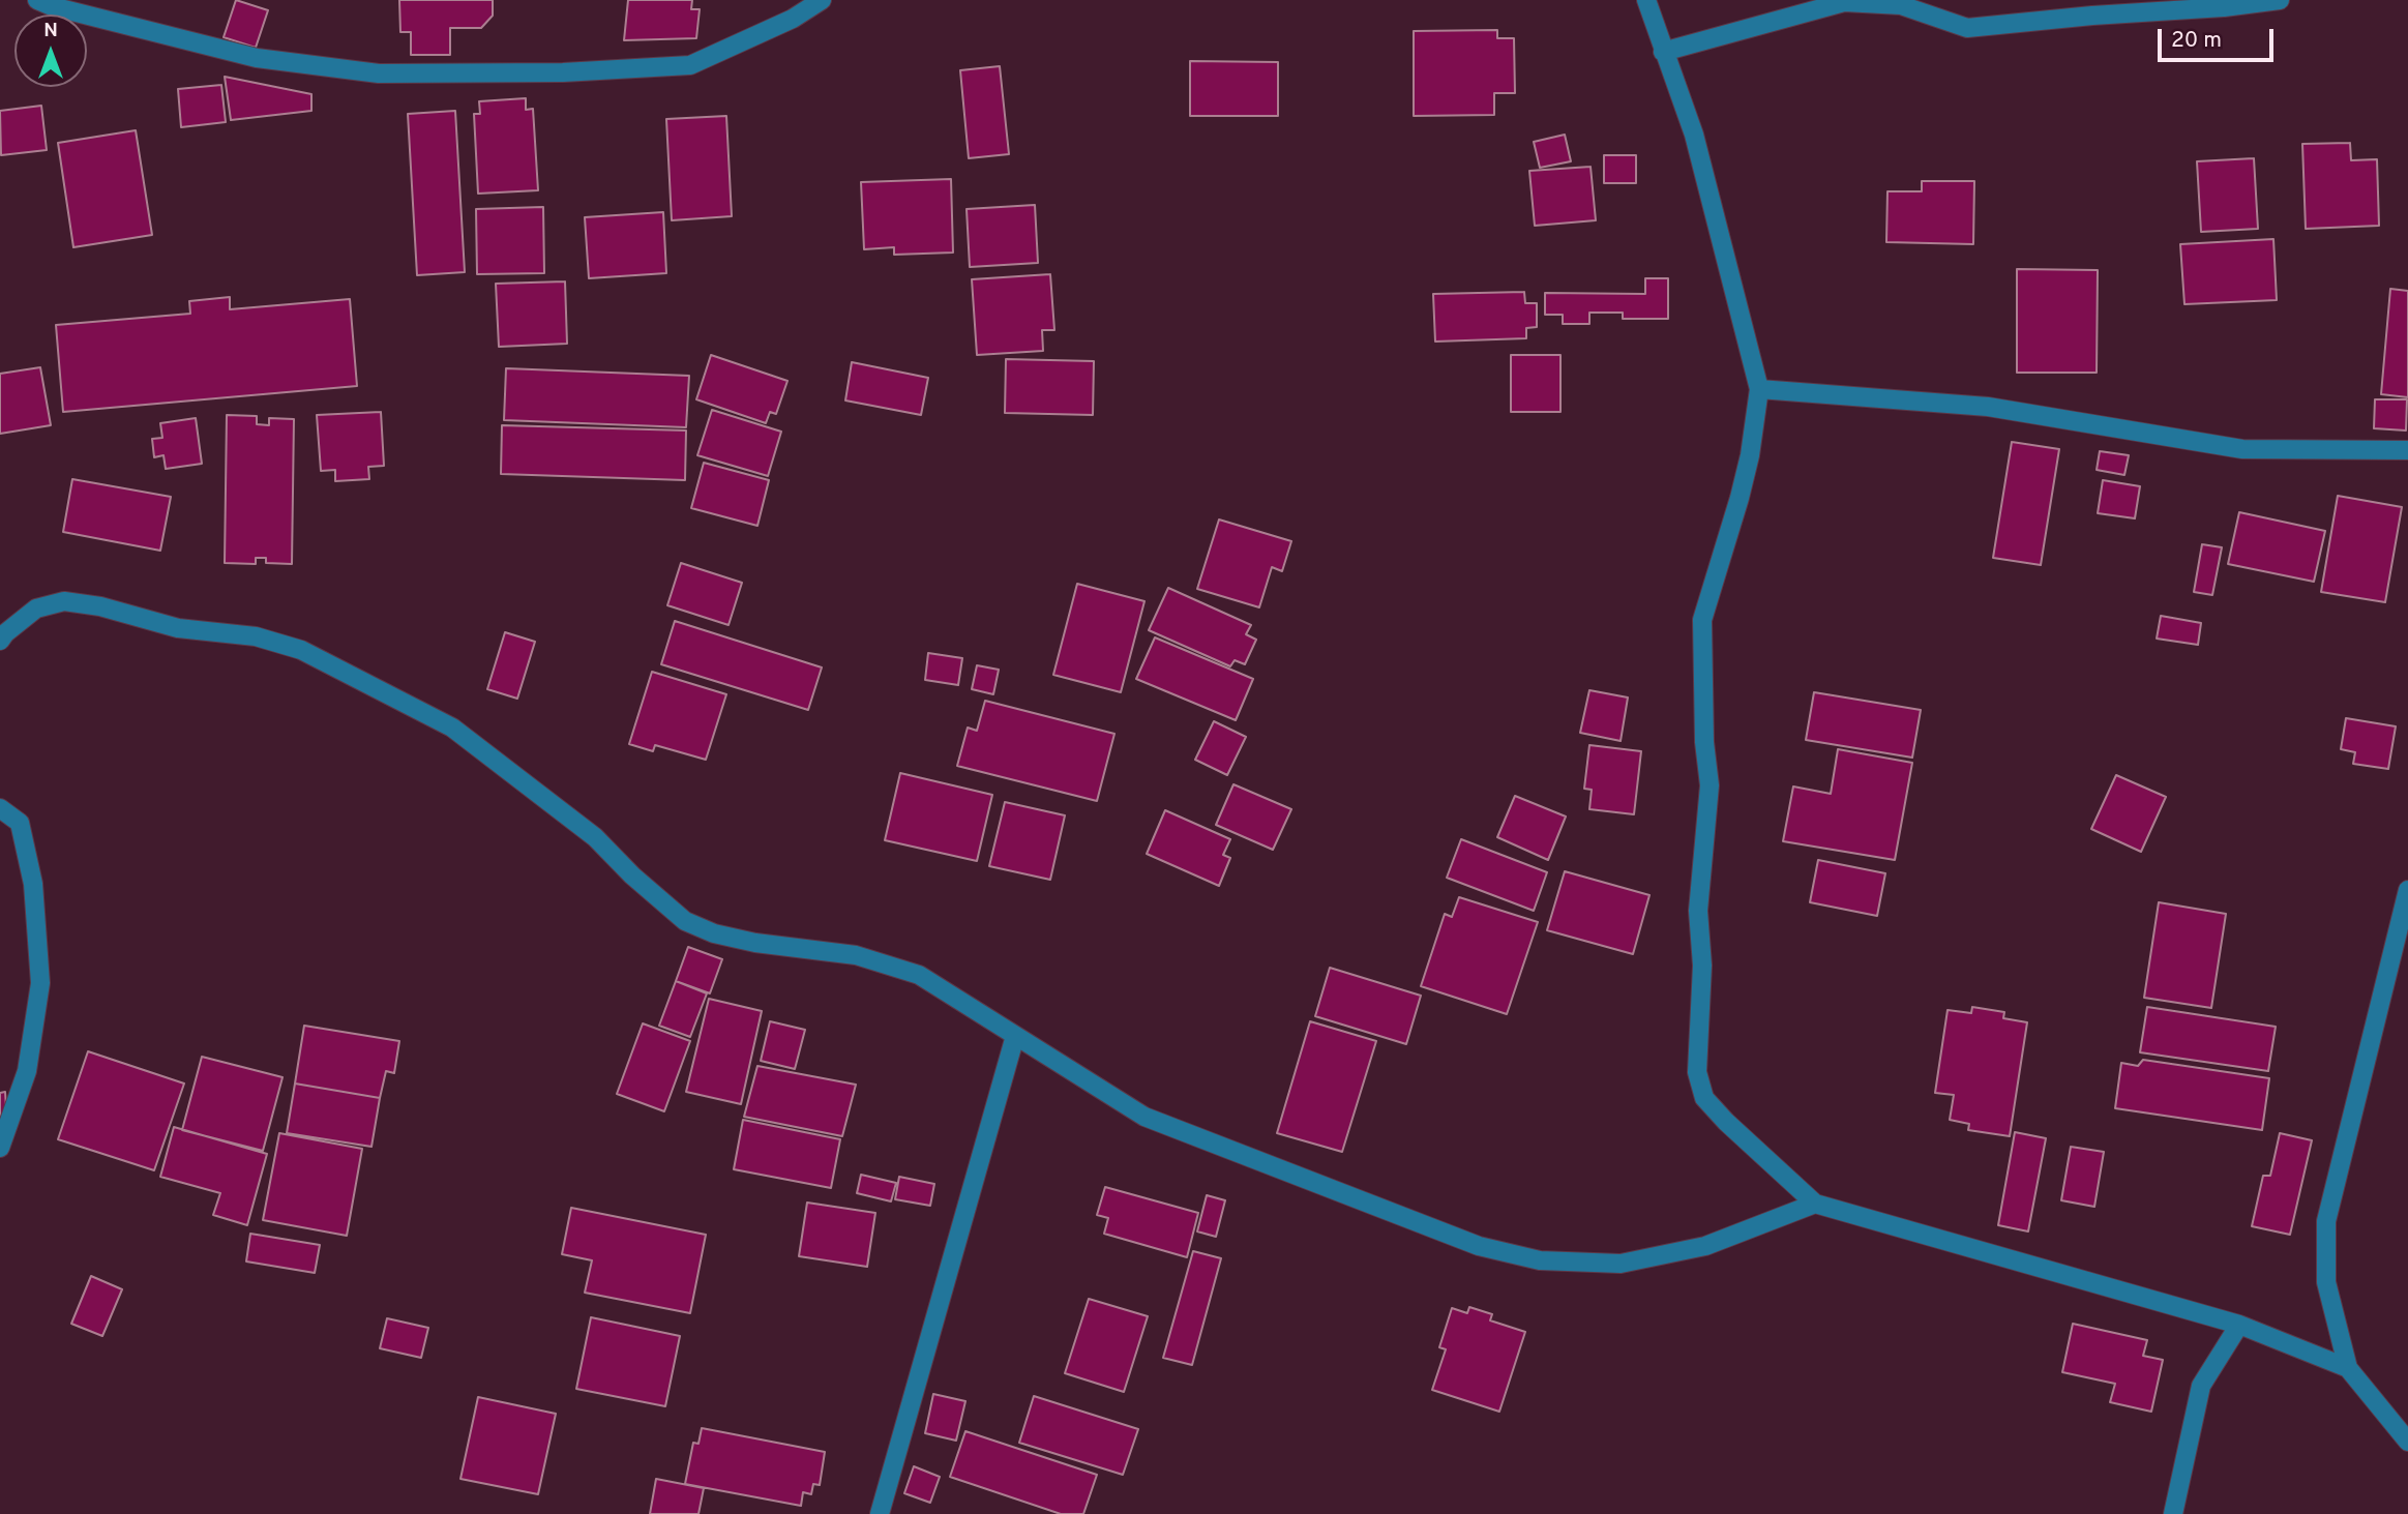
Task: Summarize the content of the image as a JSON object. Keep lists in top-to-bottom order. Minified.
{"scale_bar":"20 m","north":"top"}
